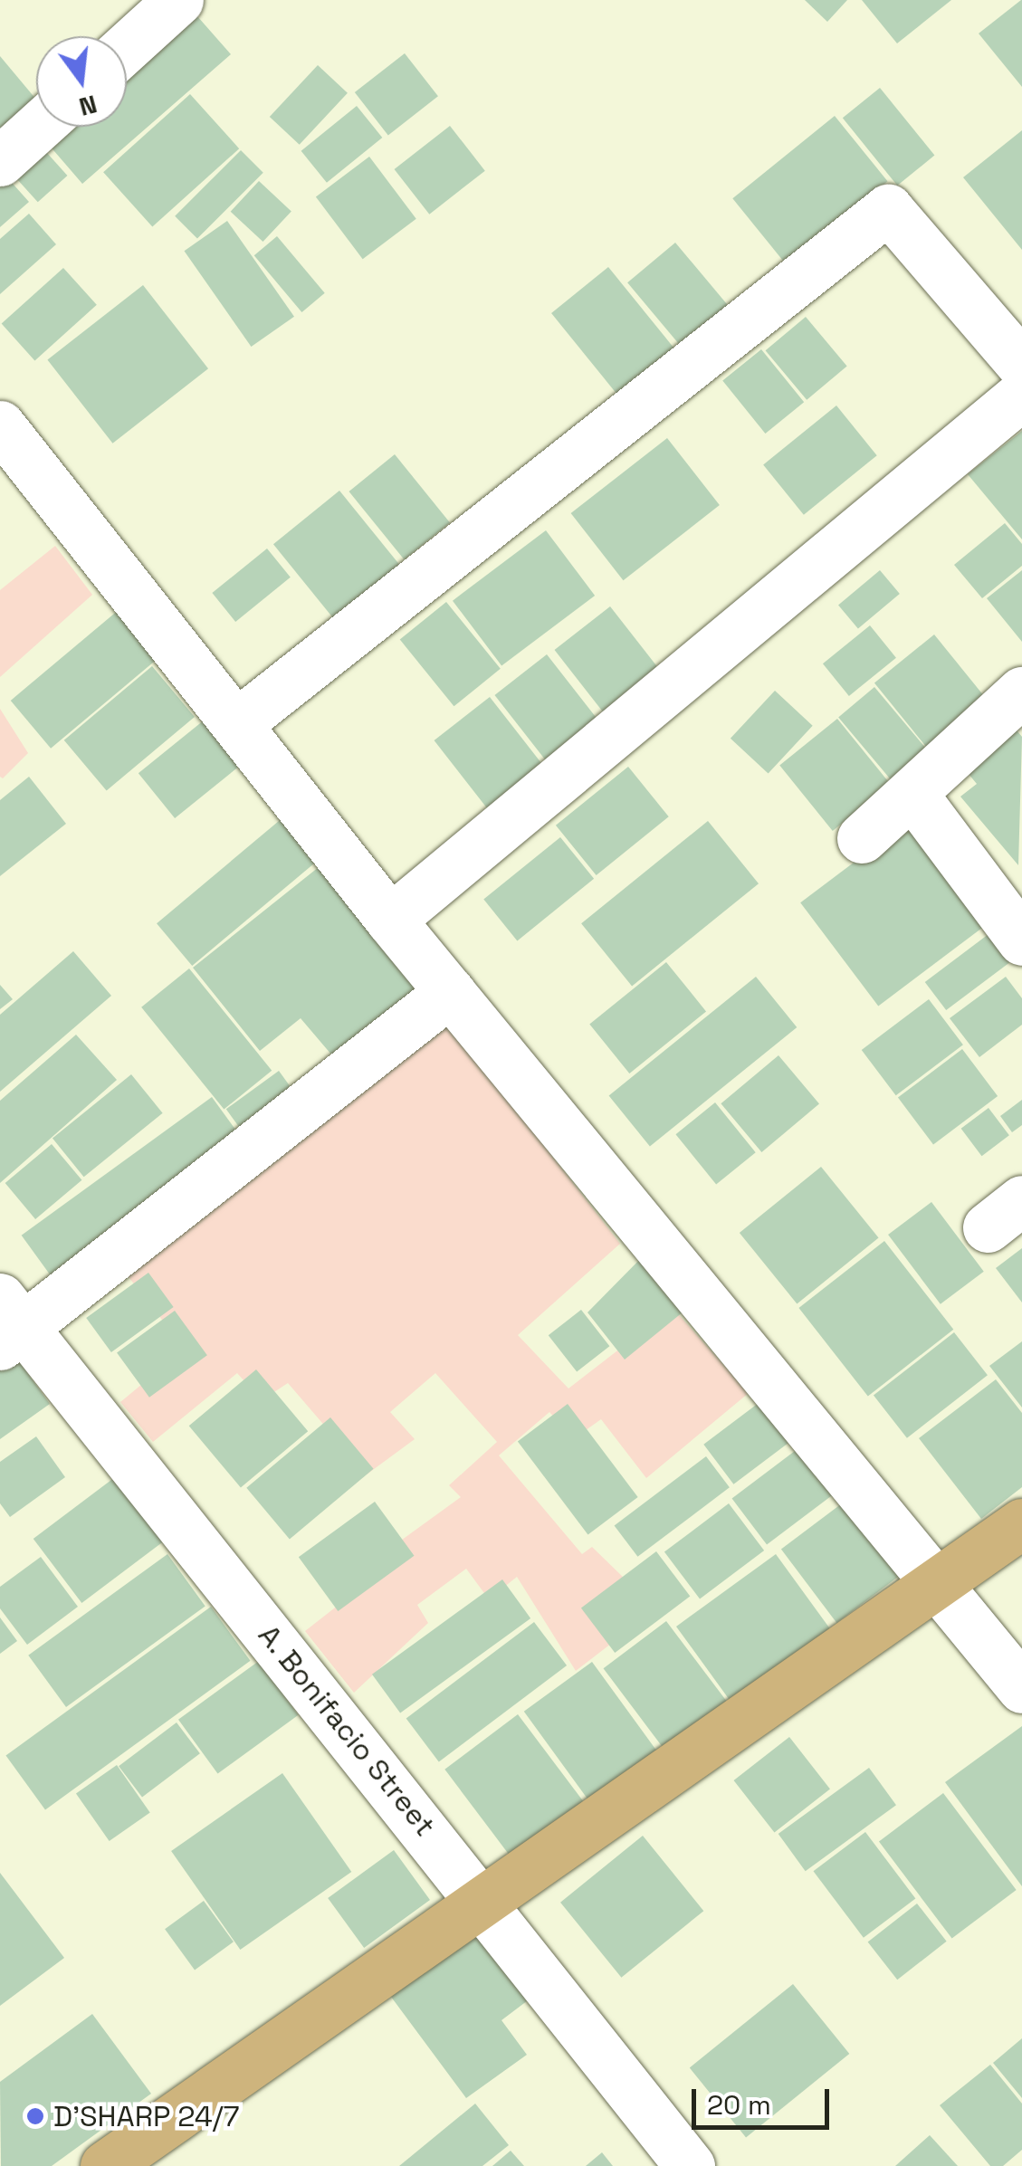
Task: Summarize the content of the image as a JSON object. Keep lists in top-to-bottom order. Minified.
{"streets":{"street":["A. Bonifacio Street"]},"places":["D'SHARP 24/7"],"scale_bar":"20 m","north":"bottom"}
